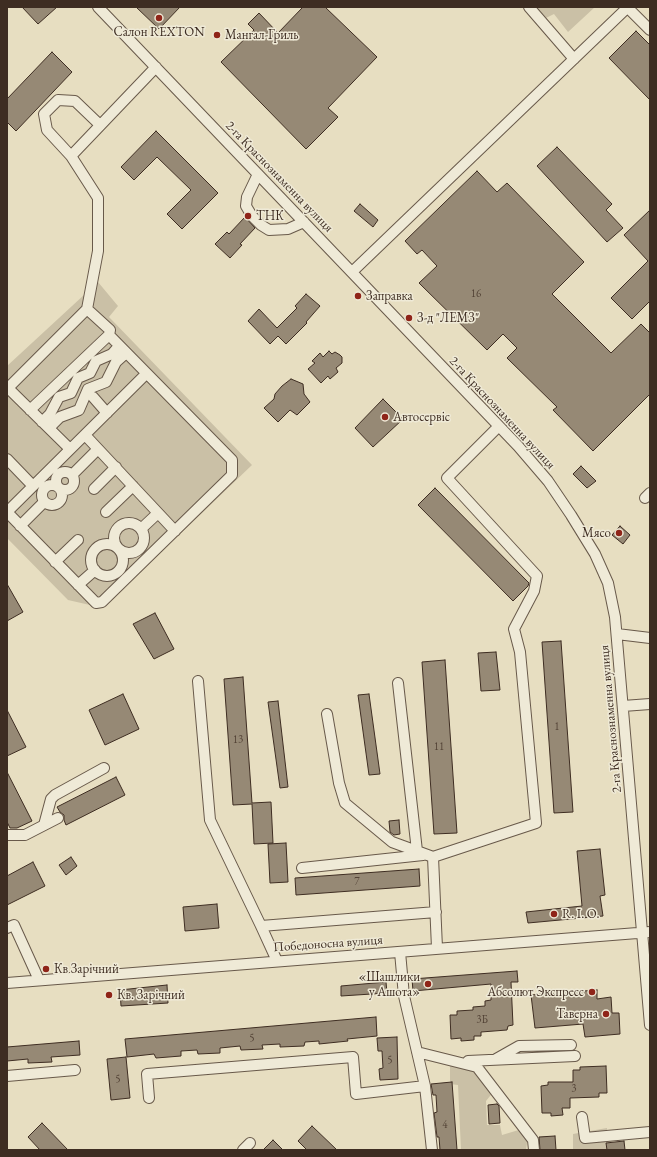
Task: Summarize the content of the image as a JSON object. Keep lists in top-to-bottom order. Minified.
{"streets":{"street":["2-га Краснознаменна вулиця","Победоносна вулиця"]},"crossings":[["2-га Краснознаменна вулиця","Победоносна вулиця"]],"places":["Салон REXTON","Мангал-Гриль","ТНК","Заправка","З-д \"ЛЕМЗ\"","Автосервіс","Мясо","R. I. O.","Кв Зарічний","«Шашлики у Ашота»","Абсолют Экспресс","Кв. Зарічний","Таверна"],"house_numbers":["16","1","13","11","7","3Б","5","5","5","3","4"]}
